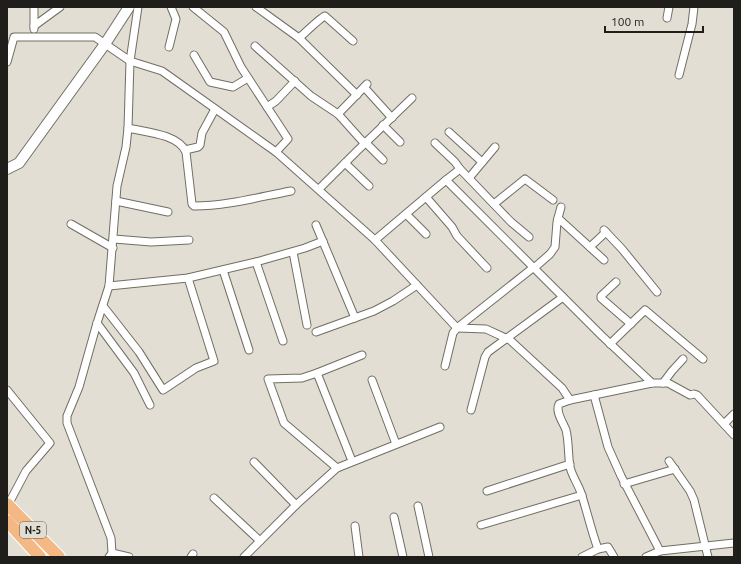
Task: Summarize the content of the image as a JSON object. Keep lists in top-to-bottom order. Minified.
{"streets":{"highway":["N-5"]},"scale_bar":"100 m"}
